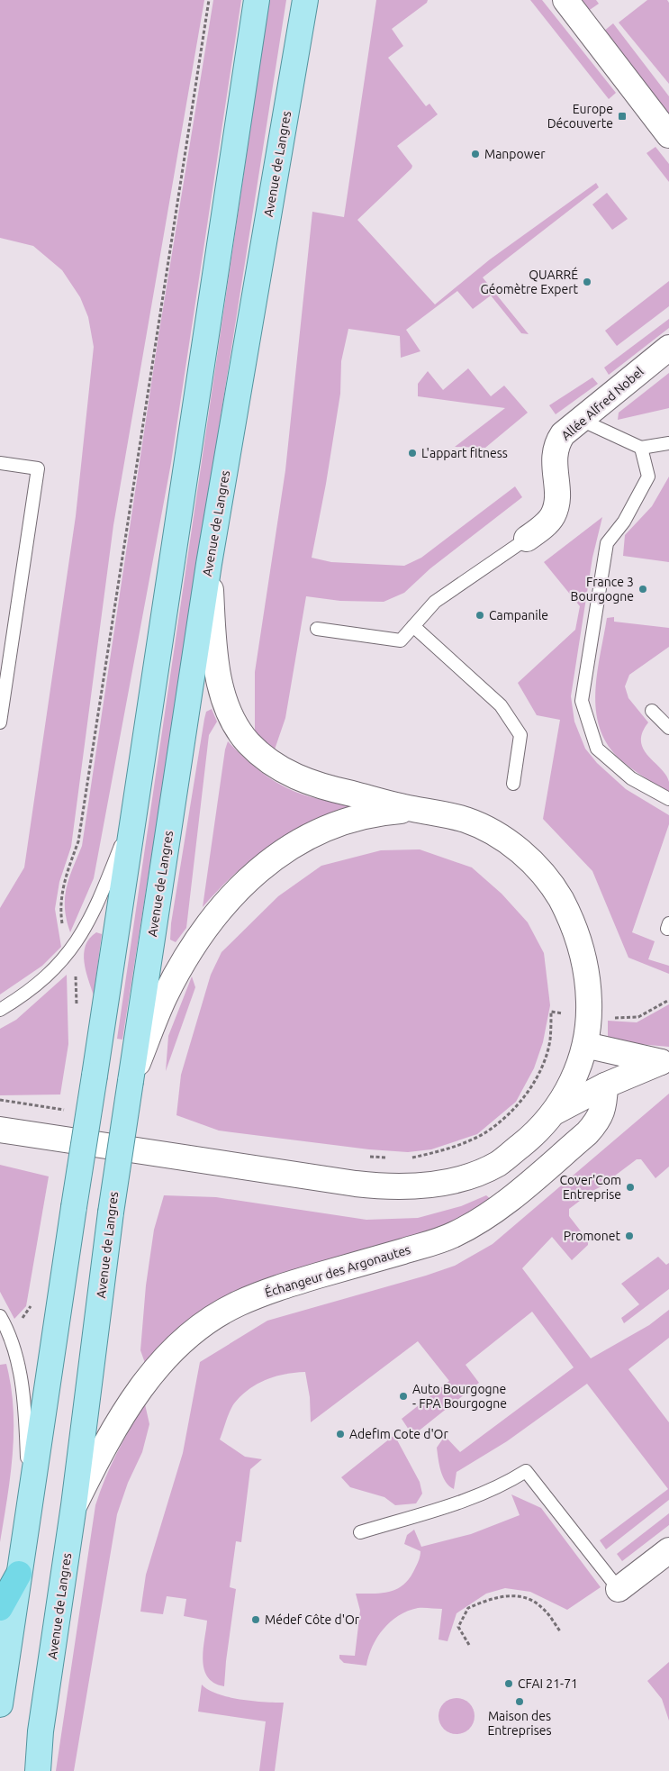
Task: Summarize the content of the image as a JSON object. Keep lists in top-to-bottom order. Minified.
{"streets":{"main road":["Avenue de Langres"],"street":["Allée Alfred Nobel","Échangeur des Argonautes"]},"crossings":[["Avenue de Langres","Échangeur des Argonautes"]],"places":{"transit":["Europe Découverte"],"other":["Manpower","QUARRÉ Géomètre Expert","L'appart fitness","France 3 Bourgogne","Campanile","Cover'Com Entreprise","Promonet","Auto Bourgogne - FPA Bourgogne","Adefim Cote d'Or","Médef Côte d'Or","CFAI 21-71","Maison des Entreprises"]}}
